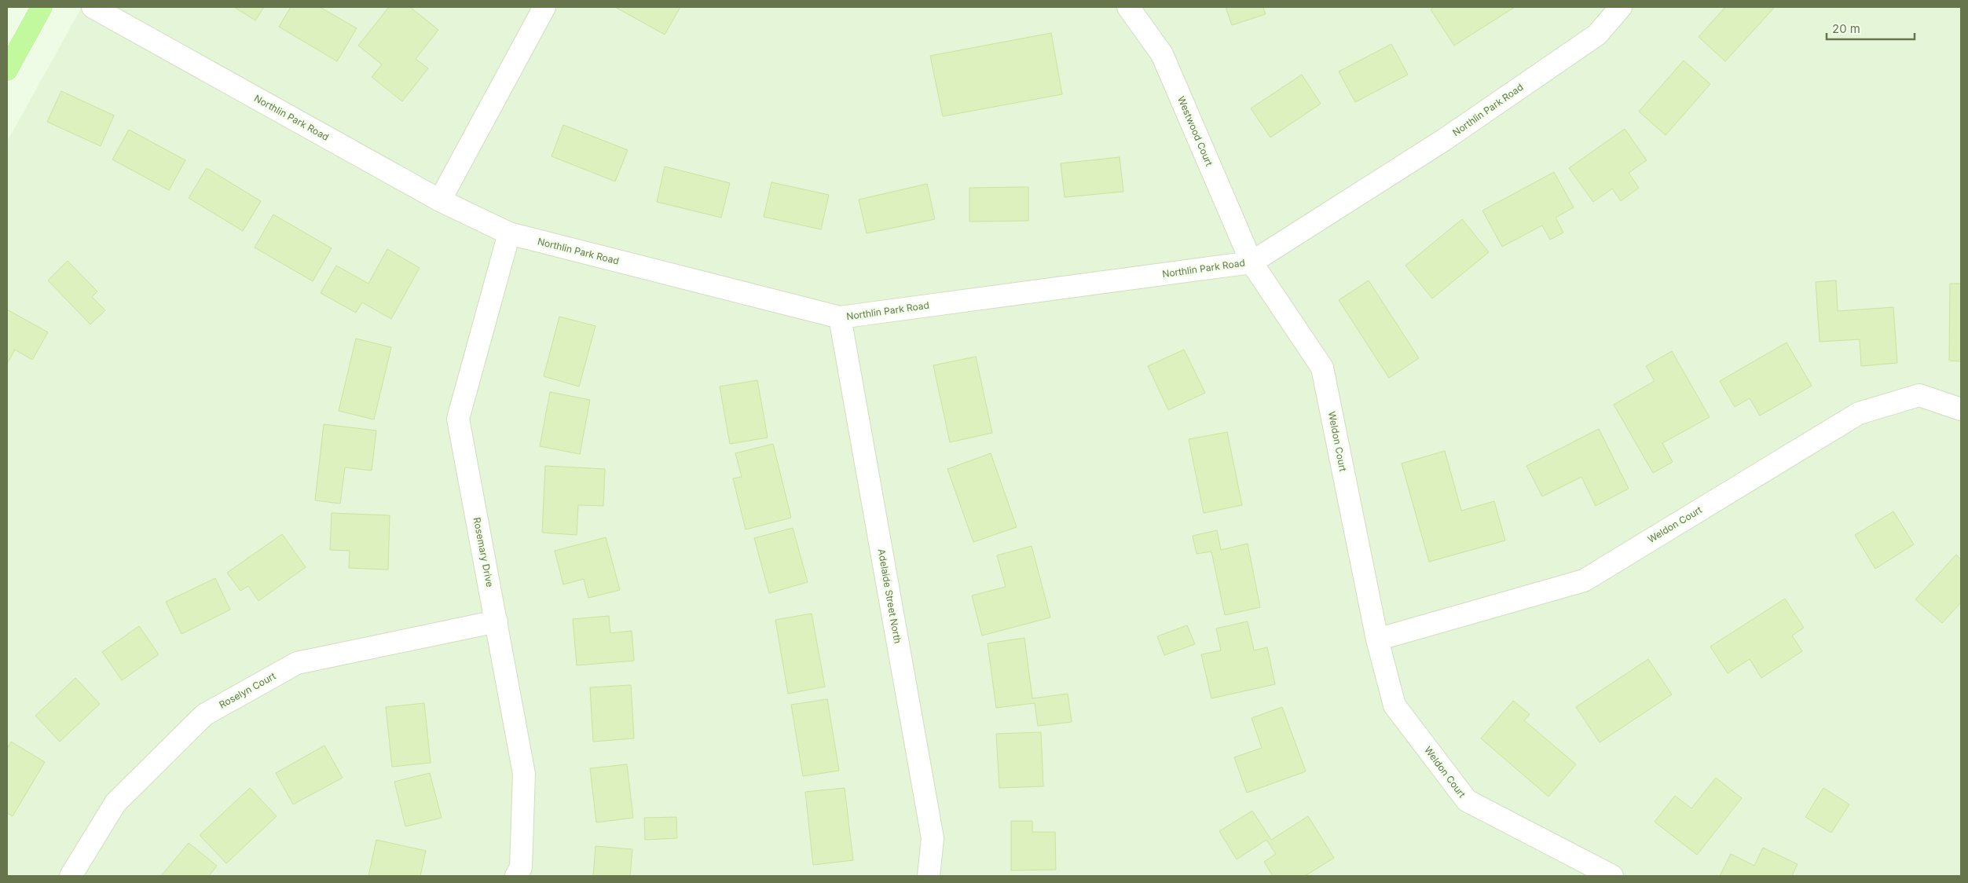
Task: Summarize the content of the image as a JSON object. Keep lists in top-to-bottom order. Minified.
{"streets":{"street":["Northlin Park Road","Westwood Court","Weldon Court","Rosemary Drive","Adelaide Street North","Roselyn Court"]},"crossings":[["Northlin Park Road","Westwood Court"],["Northlin Park Road","Weldon Court"],["Northlin Park Road","Rosemary Drive"],["Northlin Park Road","Adelaide Street North"],["Westwood Court","Weldon Court"],["Rosemary Drive","Roselyn Court"]],"scale_bar":"20 m"}
